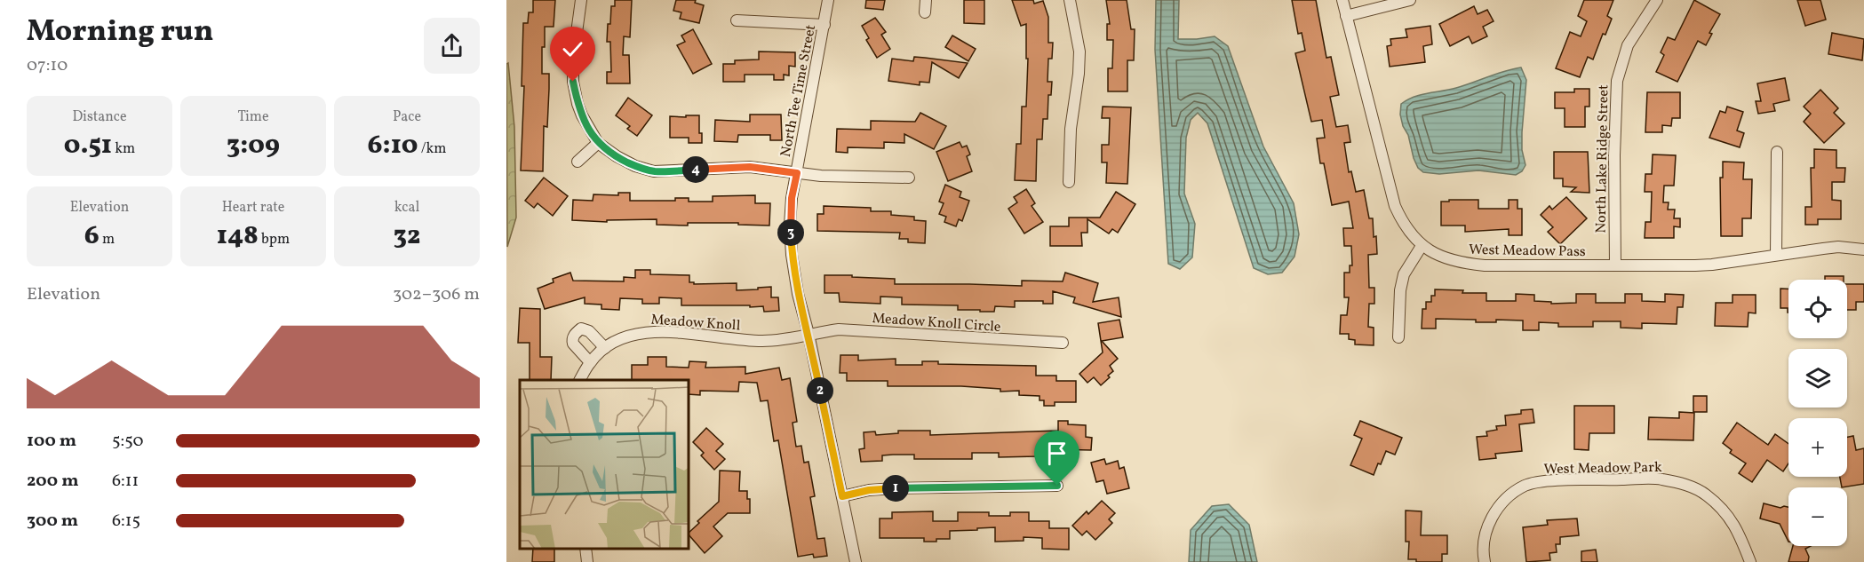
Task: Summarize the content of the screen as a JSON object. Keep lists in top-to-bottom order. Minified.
{"streets":{"street":["North Tee Time Street","North Lake Ridge Street","West Meadow Pass","Meadow Knoll","Meadow Knoll Circle","West Meadow Park"]},"crossings":[["North Tee Time Street","Meadow Knoll"],["North Tee Time Street","Meadow Knoll Circle"],["North Lake Ridge Street","West Meadow Pass"],["Meadow Knoll","Meadow Knoll Circle"]],"page":{"heading":["Morning run","07:10"],"stats":[["Distance","0.51 km"],["Time","3:09"],["Pace","6:10 /km"],["Elevation","6 m"],["Heart rate","148 bpm"],["kcal","32"]],"pins":["4","3","2","1"],"chart":["Elevation","302–306 m"],"map_buttons":["+","−"],"list":[{"name":"100 m","note":"5:50"},{"name":"200 m","note":"6:11"},{"name":"300 m","note":"6:15"}]}}
